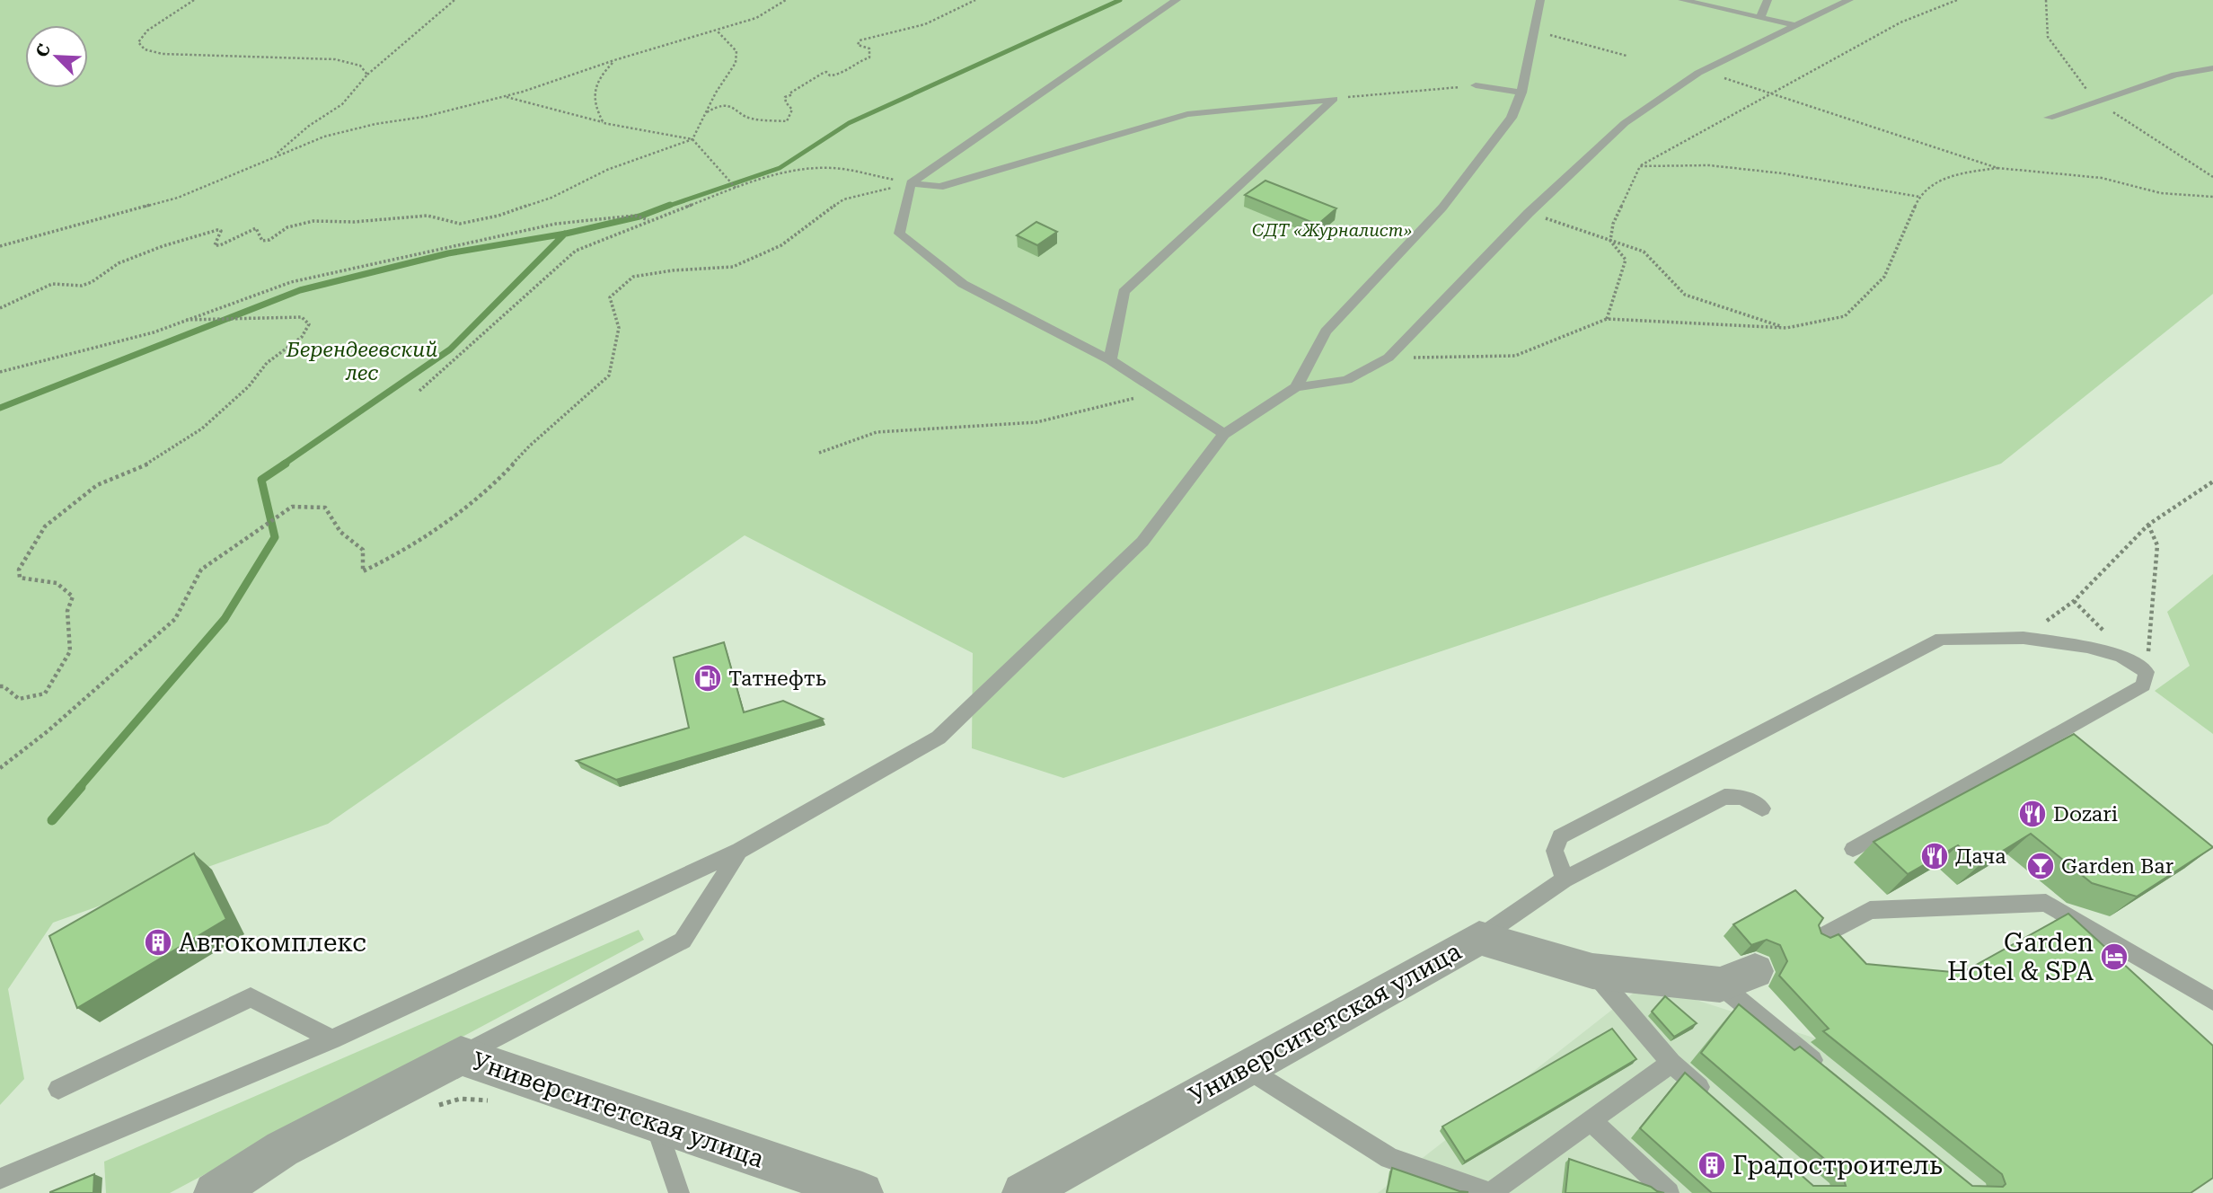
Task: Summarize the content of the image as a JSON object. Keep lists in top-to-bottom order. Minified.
{"streets":{"street":["Университетская улица"]},"parks":["СДТ «Журналист»","Берендеевский лес"],"places":{"fuel station":["Татнефть"],"restaurant":["Dozari","Дача"],"bar":["Garden Bar"],"building":["Автокомплекс","Градостроитель"],"hotel":["Garden Hotel & SPA"]},"north":"top left"}
